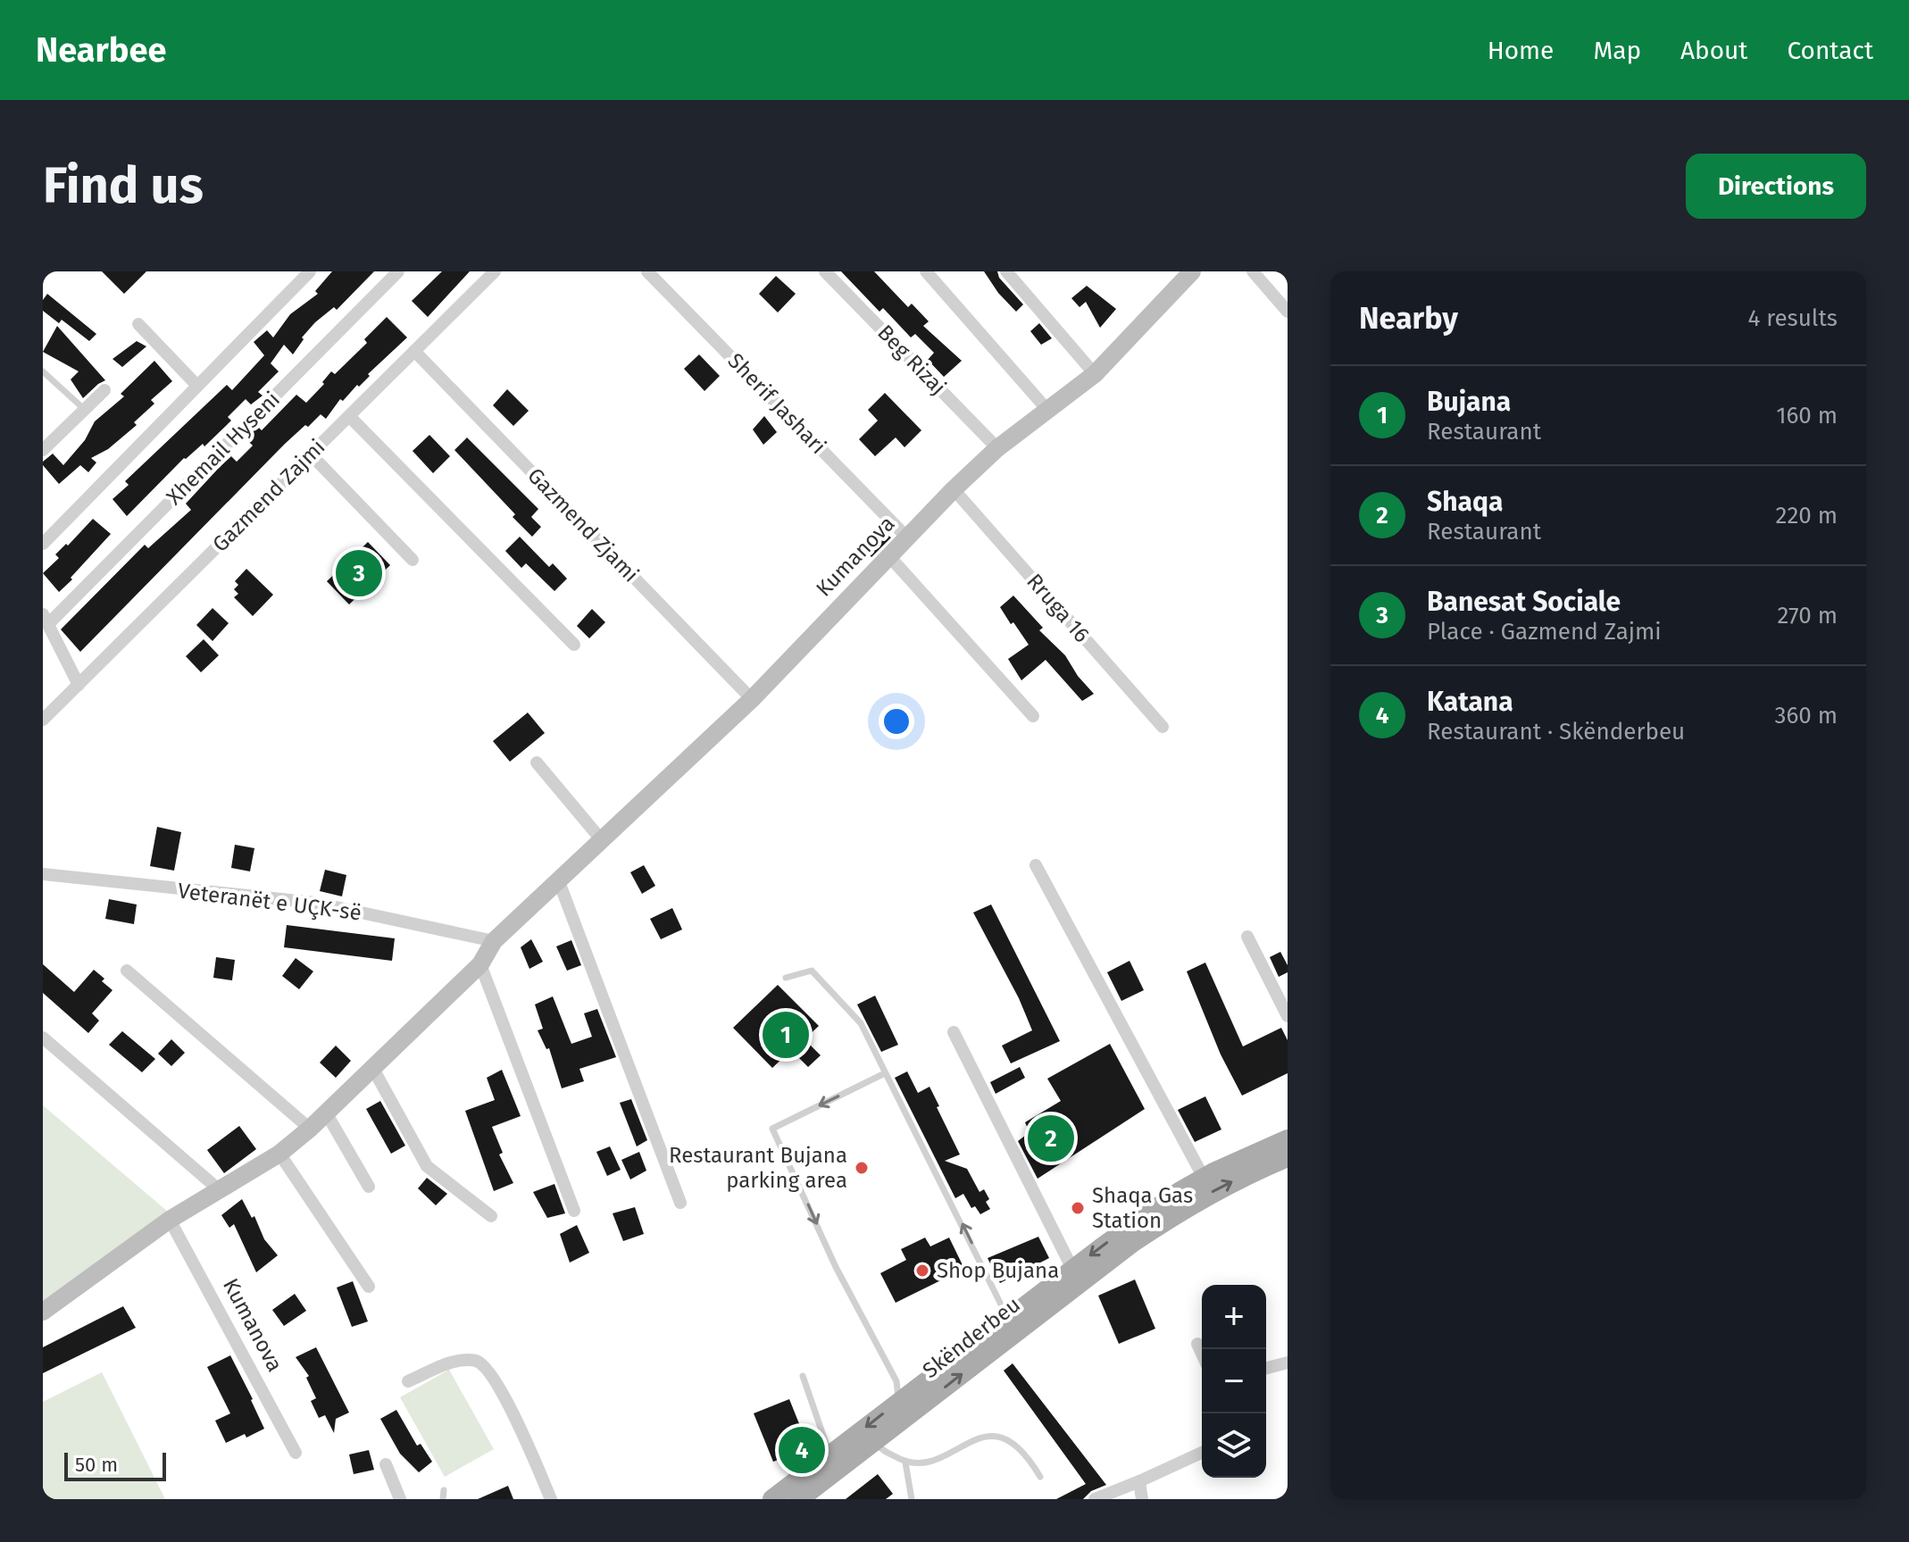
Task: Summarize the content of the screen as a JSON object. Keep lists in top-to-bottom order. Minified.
{"streets":{"main road":["Kumanova","Skënderbeu"],"street":["Beg Rizaj","Sherif Jashari","Xhemail Hyseni","Gazmend Zajmi","Gazmend Zjami","Rruga 16","Veteranët e UÇK-së"]},"crossings":[["Beg Rizaj","Kumanova"],["Sherif Jashari","Kumanova"],["Gazmend Zajmi","Gazmend Zjami"],["Gazmend Zjami","Kumanova"],["Kumanova","Rruga 16"],["Kumanova","Veteranët e UÇK-së"]],"places":["Restaurant Bujana parking area","Shaqa Gas Station","Shop Bujana"],"scale_bar":"50 m","page":{"header":"Nearbee","nav":["Home","Map","About","Contact"],"buttons":"Directions","title":"Find us","heading":["Nearby","4 results"],"list":[{"mark":"1","name":"Bujana","note":"Restaurant","value":"160 m"},{"mark":"2","name":"Shaqa","note":"Restaurant","value":"220 m"},{"mark":"3","name":"Banesat Sociale","note":"Place · Gazmend Zajmi","value":"270 m"},{"mark":"4","name":"Katana","note":"Restaurant · Skënderbeu","value":"360 m"}],"pins":["3","1","2","4"],"map_buttons":["+","−"],"scale":"50 m"}}
